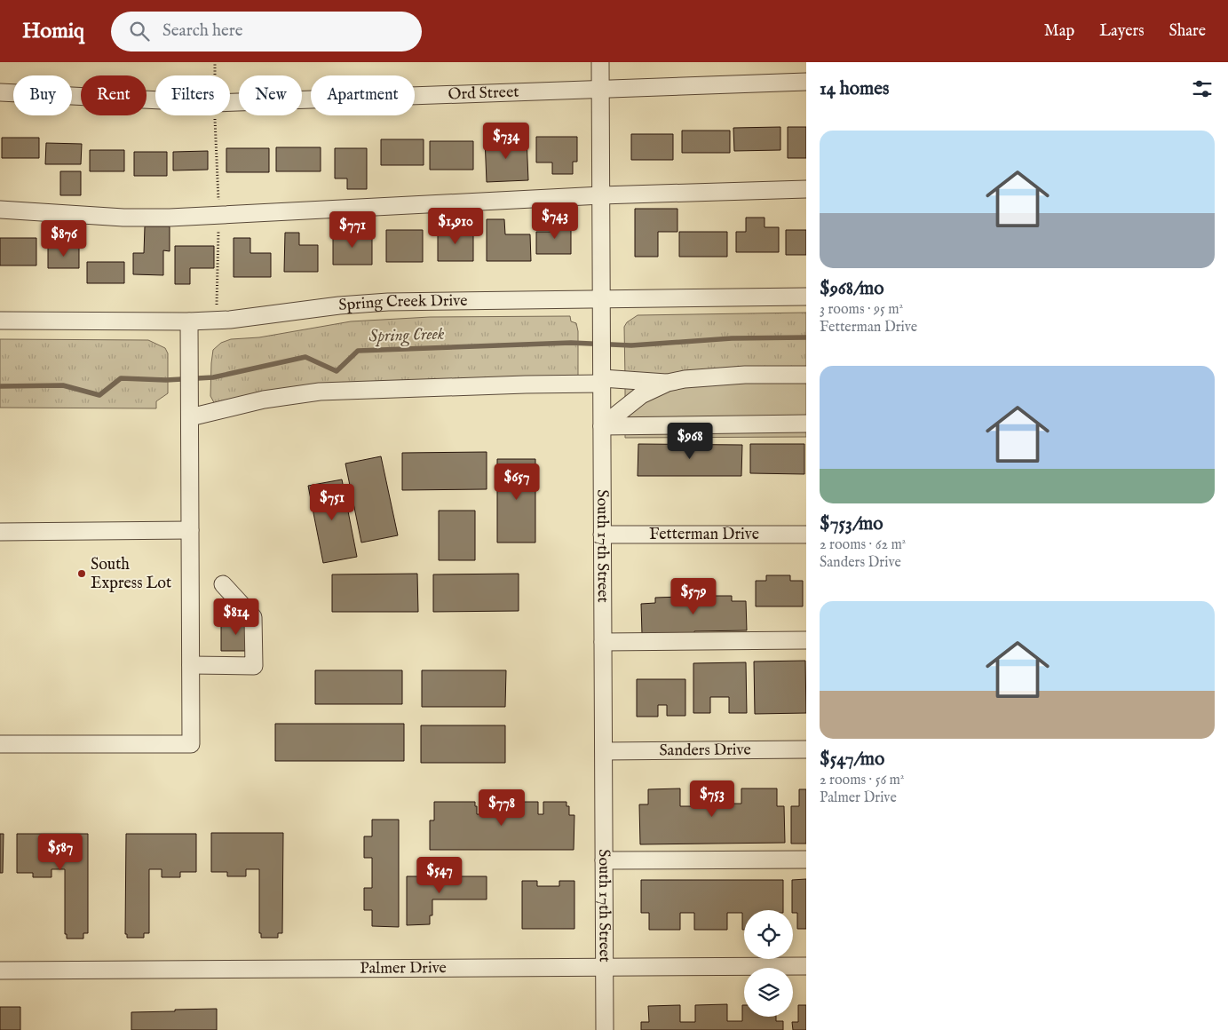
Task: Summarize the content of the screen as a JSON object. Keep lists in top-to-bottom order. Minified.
{"streets":{"street":["Ord Street","Spring Creek Drive","Fetterman Drive","South 17th Street","Sanders Drive","Palmer Drive"]},"crossings":[["Ord Street","South 17th Street"],["Spring Creek Drive","South 17th Street"],["Fetterman Drive","South 17th Street"],["South 17th Street","Sanders Drive"],["South 17th Street","Palmer Drive"]],"water":["Spring Creek"],"places":["South Express Lot"],"page":{"header":"Homiq","search":"Search here","nav":["Map","Layers","Share"],"heading":"14 homes","chip":["Buy","Rent","Filters","New","Apartment"],"list":[{"name":"$968/mo","note":"3 rooms · 95 m² · Fetterman Drive"},{"name":"$753/mo","note":"2 rooms · 62 m² · Sanders Drive"},{"name":"$547/mo","note":"2 rooms · 56 m² · Palmer Drive"}],"price":["$734","$743","$1,910","$771","$876","$968","$657","$751","$579","$814","$753","$778","$587","$547"]}}
